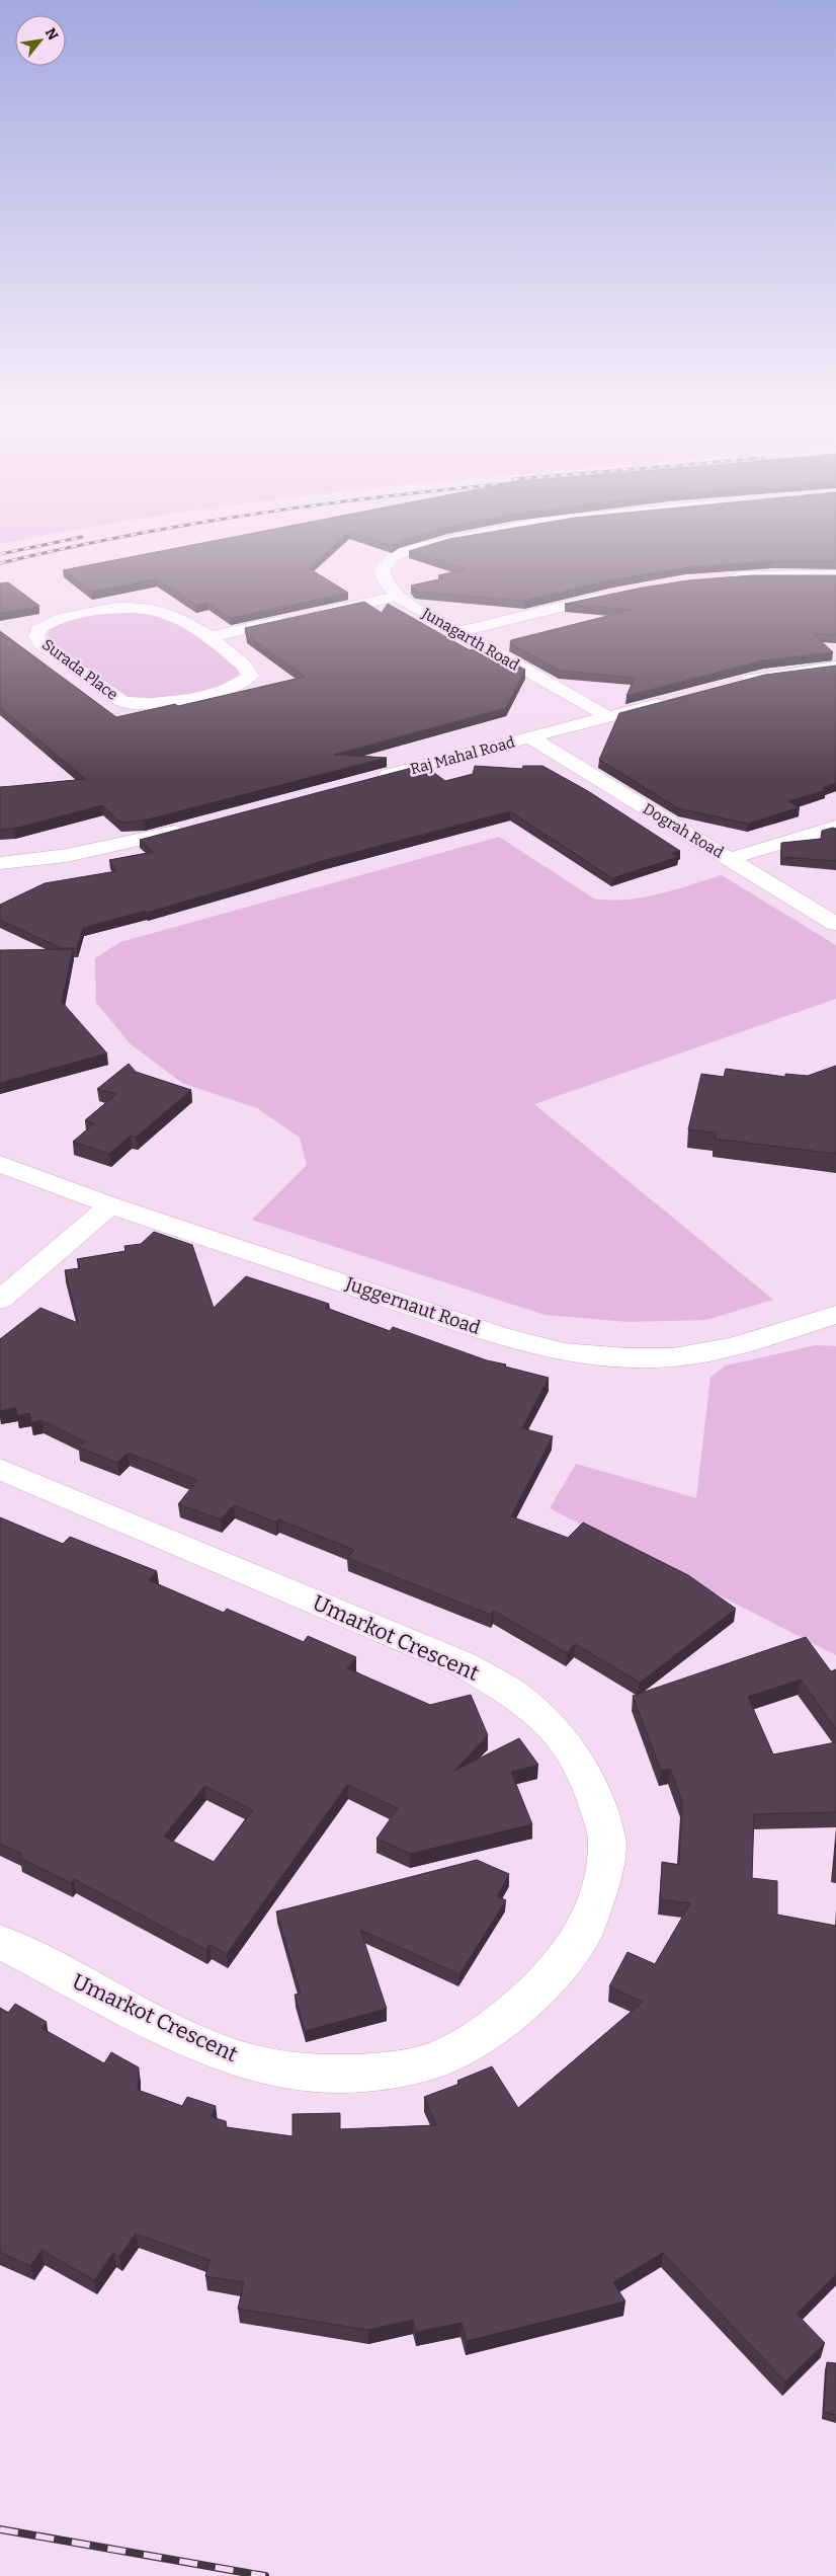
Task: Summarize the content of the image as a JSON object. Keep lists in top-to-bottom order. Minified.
{"streets":{"street":["Junagarth Road","Surada Place","Raj Mahal Road","Dograh Road","Juggernaut Road","Umarkot Crescent"]},"crossings":[["Junagarth Road","Raj Mahal Road"],["Raj Mahal Road","Dograh Road"]],"north":"top right"}
